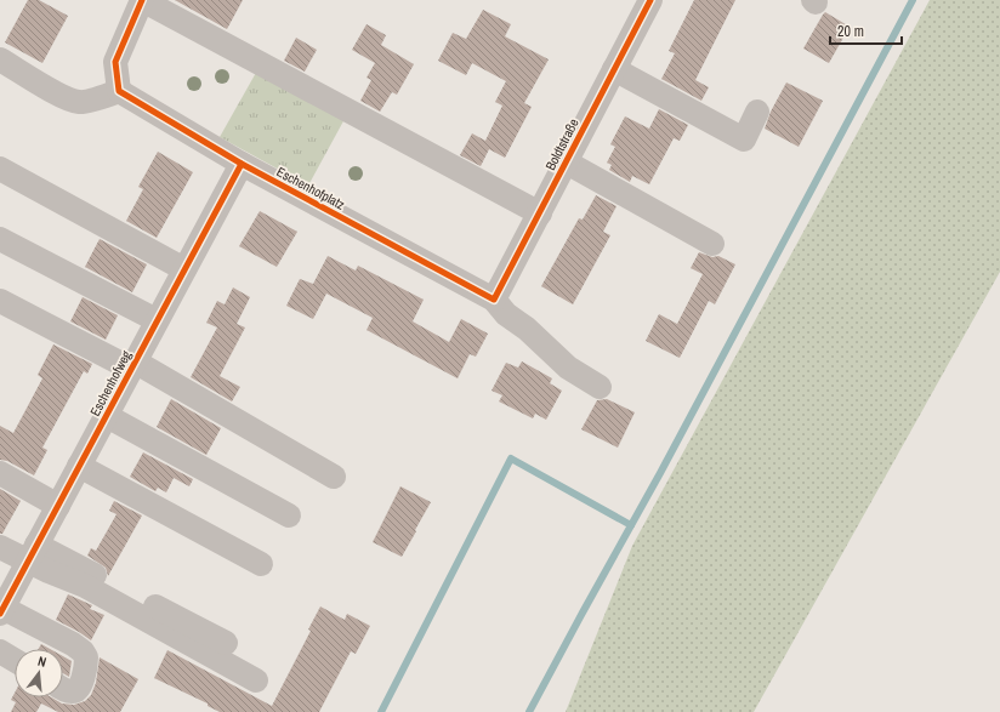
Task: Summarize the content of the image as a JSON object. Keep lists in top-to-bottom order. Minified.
{"streets":{"street":["Boldtstraße","Eschenhofplatz","Eschenhofweg"]},"crossings":[["Boldtstraße","Eschenhofplatz"],["Eschenhofplatz","Eschenhofweg"]],"scale_bar":"20 m","north":"top"}
